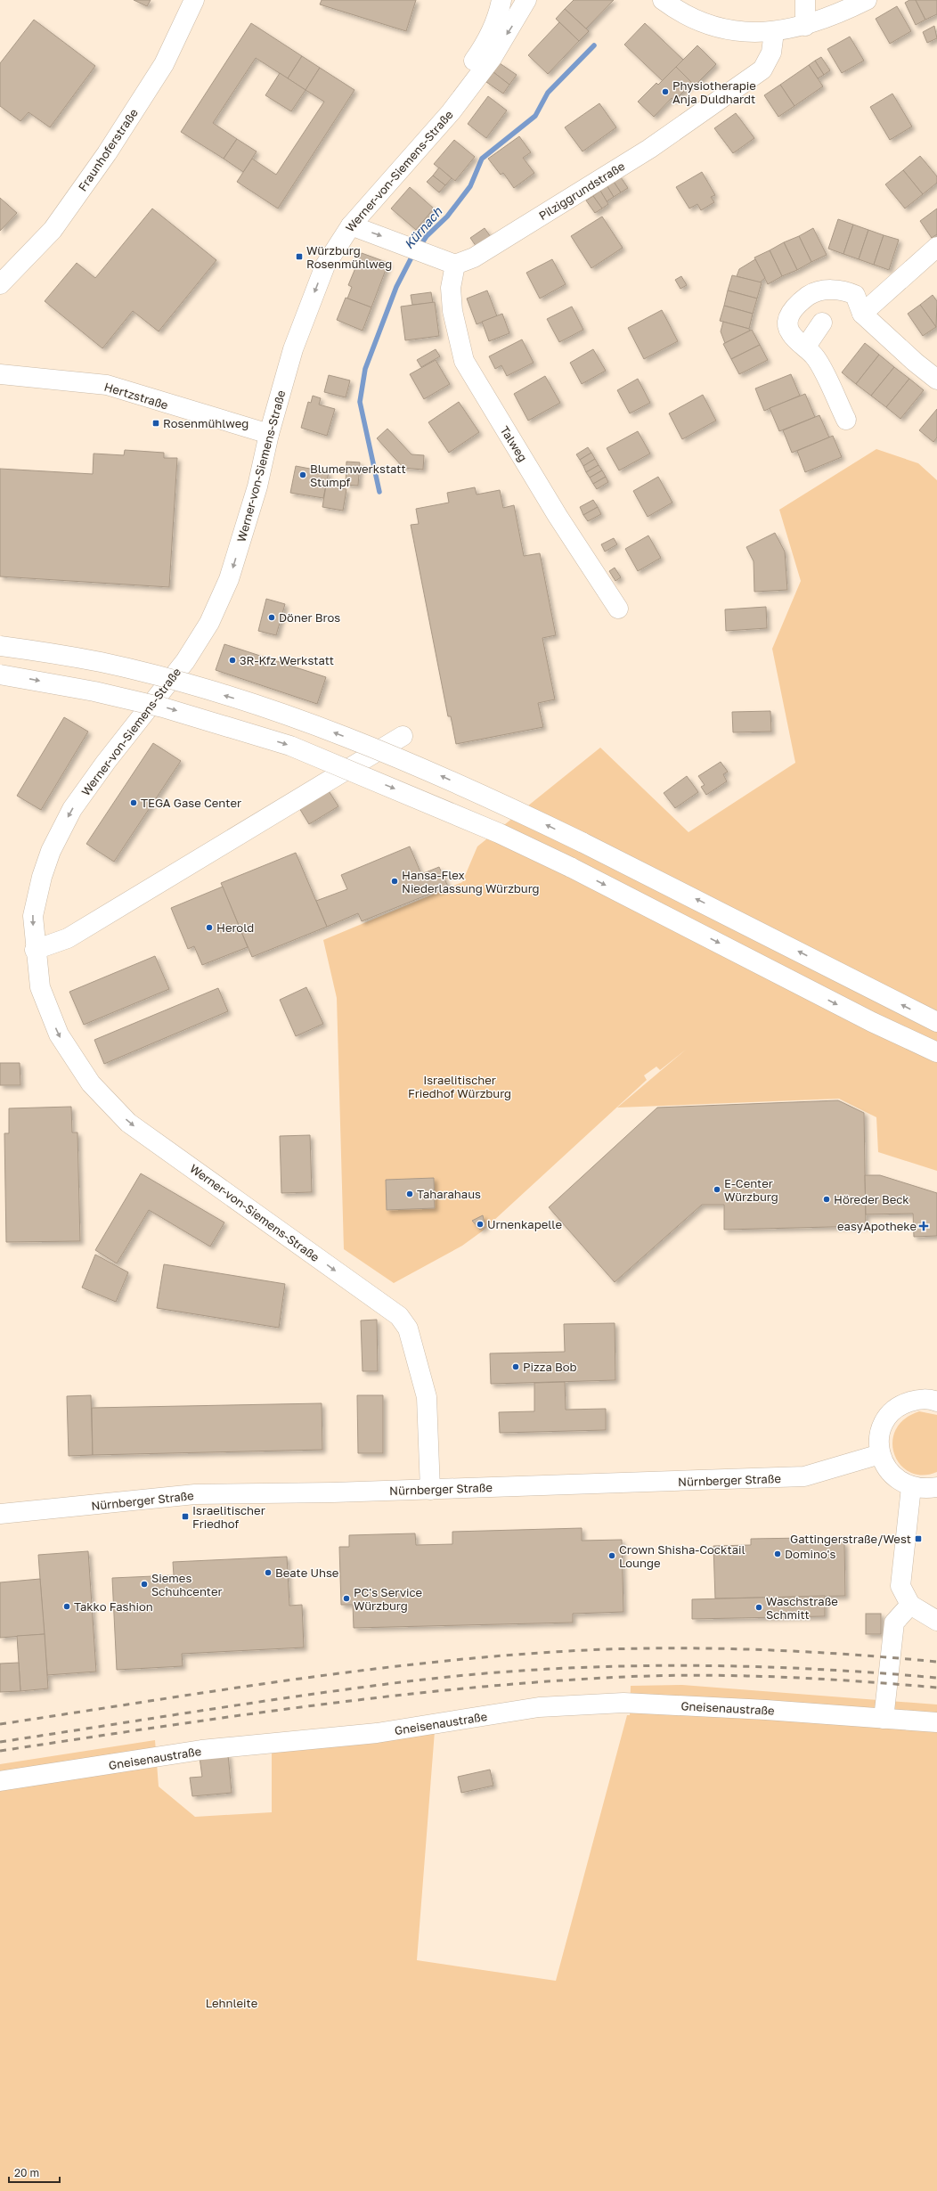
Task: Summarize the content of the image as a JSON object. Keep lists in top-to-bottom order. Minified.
{"streets":{"main road":["Fraunhoferstraße","Werner-von-Siemens-Straße","Pilziggrundstraße","Hertzstraße","Talweg","Nürnberger Straße","Gneisenaustraße"]},"crossings":[["Werner-von-Siemens-Straße","Hertzstraße"],["Werner-von-Siemens-Straße","Nürnberger Straße"],["Pilziggrundstraße","Talweg"]],"one_way":["Werner-von-Siemens-Straße"],"water":["Kürnach"],"parks":["Israelitischer Friedhof Würzburg","Lehnleite"],"places":{"other":["Physiotherapie Anja Duldhardt","Blumenwerkstatt Stumpf","Döner Bros","3R-Kfz Werkstatt","TEGA Gase Center","Hansa-Flex Niederlassung Würzburg","Herold","E-Center Würzburg","Taharahaus","Höreder Beck","Urnenkapelle","Pizza Bob","Domino's","Crown Shisha-Cocktail Lounge","Beate Uhse","Siemes Schuhcenter","PC's Service Würzburg","Takko Fashion","Waschstraße Schmitt"],"transit":["Würzburg Rosenmühlweg","Rosenmühlweg","Israelitischer Friedhof","Gattingerstraße/West"],"health":["easyApotheke"]},"scale_bar":"20 m"}
